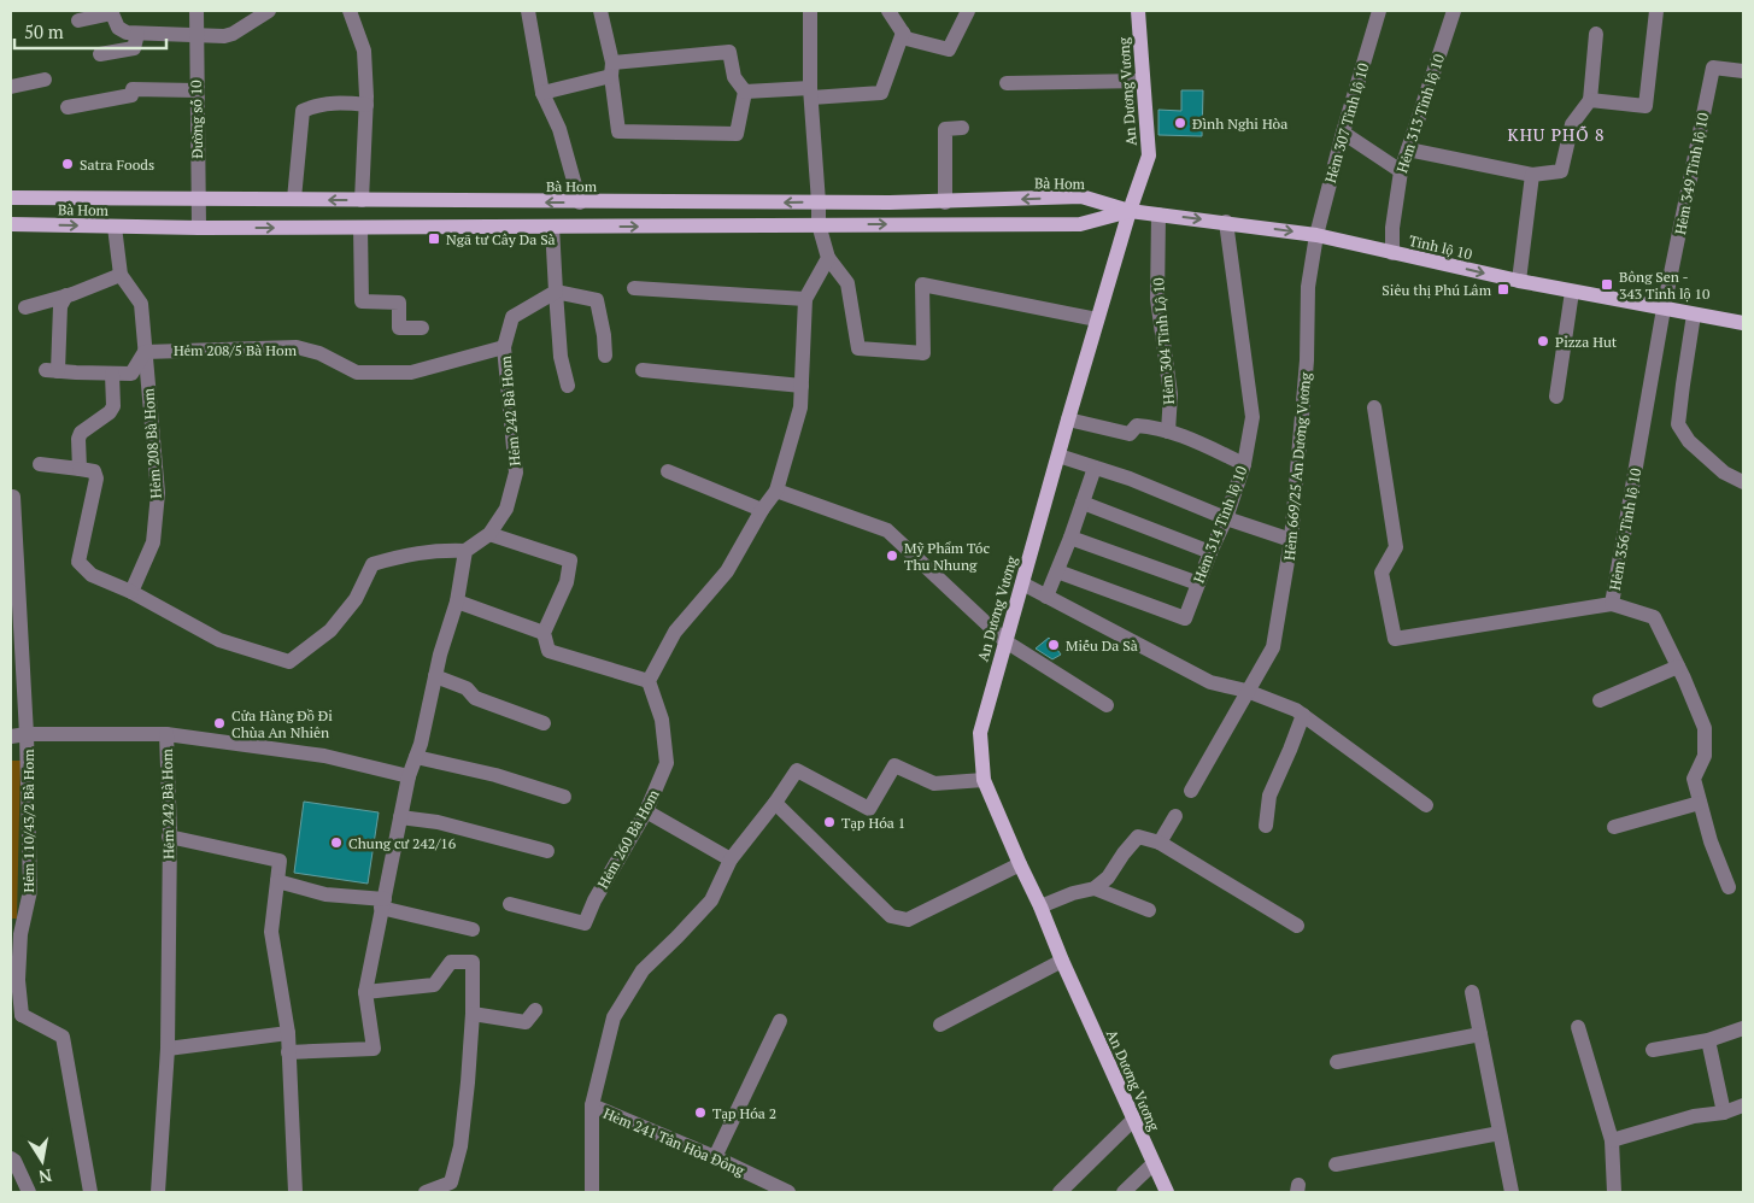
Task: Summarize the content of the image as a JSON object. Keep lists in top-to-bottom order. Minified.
{"streets":{"main road":["An Dương Vương","Bà Hom","Tỉnh lộ 10"],"street":["Hẻm 313 Tỉnh lộ 10","Đường số 10","Hẻm 307 Tỉnh lộ 10","Hẻm 349 Tỉnh lộ 10","Hẻm 304 Tỉnh Lộ 10","Hẻm 208/5 Bà Hom","Hẻm 242 Bà Hom","Hẻm 208 Bà Hom","Hẻm 669/25 An Dương Vương","Hẻm 314 Tỉnh lộ 10","Hẻm 356 Tỉnh lộ 10","Hẻm 110/43/2 Bà Hom","Hẻm 260 Bà Hom","Hẻm 241 Tân Hòa Đông"]},"crossings":[["An Dương Vương","Bà Hom"],["An Dương Vương","Tỉnh lộ 10"],["Hẻm 313 Tỉnh lộ 10","Tỉnh lộ 10"],["Đường số 10","Bà Hom"],["Hẻm 307 Tỉnh lộ 10","Tỉnh lộ 10"],["Hẻm 307 Tỉnh lộ 10","Hẻm 669/25 An Dương Vương"],["Hẻm 349 Tỉnh lộ 10","Tỉnh lộ 10"],["Hẻm 349 Tỉnh lộ 10","Hẻm 356 Tỉnh lộ 10"],["Bà Hom","Tỉnh lộ 10"],["Bà Hom","Hẻm 208 Bà Hom"],["Tỉnh lộ 10","Hẻm 304 Tỉnh Lộ 10"],["Tỉnh lộ 10","Hẻm 669/25 An Dương Vương"],["Tỉnh lộ 10","Hẻm 314 Tỉnh lộ 10"],["Tỉnh lộ 10","Hẻm 356 Tỉnh lộ 10"],["Hẻm 208/5 Bà Hom","Hẻm 242 Bà Hom"],["Hẻm 208/5 Bà Hom","Hẻm 208 Bà Hom"]],"one_way":["Tỉnh lộ 10"],"districts":["KHU PHỐ 8"],"places":{"other":["Đình Nghi Hòa","Satra Foods","Pizza Hut","Mỹ Phẩm Tóc Thu Nhung","Miếu Da Sà","Cửa Hàng Đồ Đi Chùa An Nhiên","Tạp Hóa 1","Chung cư 242/16","Tạp Hóa 2"],"transit":["Ngã tư Cây Da Sà","Bông Sen - 343 Tỉnh lộ 10","Siêu thị Phú Lâm"]},"scale_bar":"50 m","north":"bottom"}
